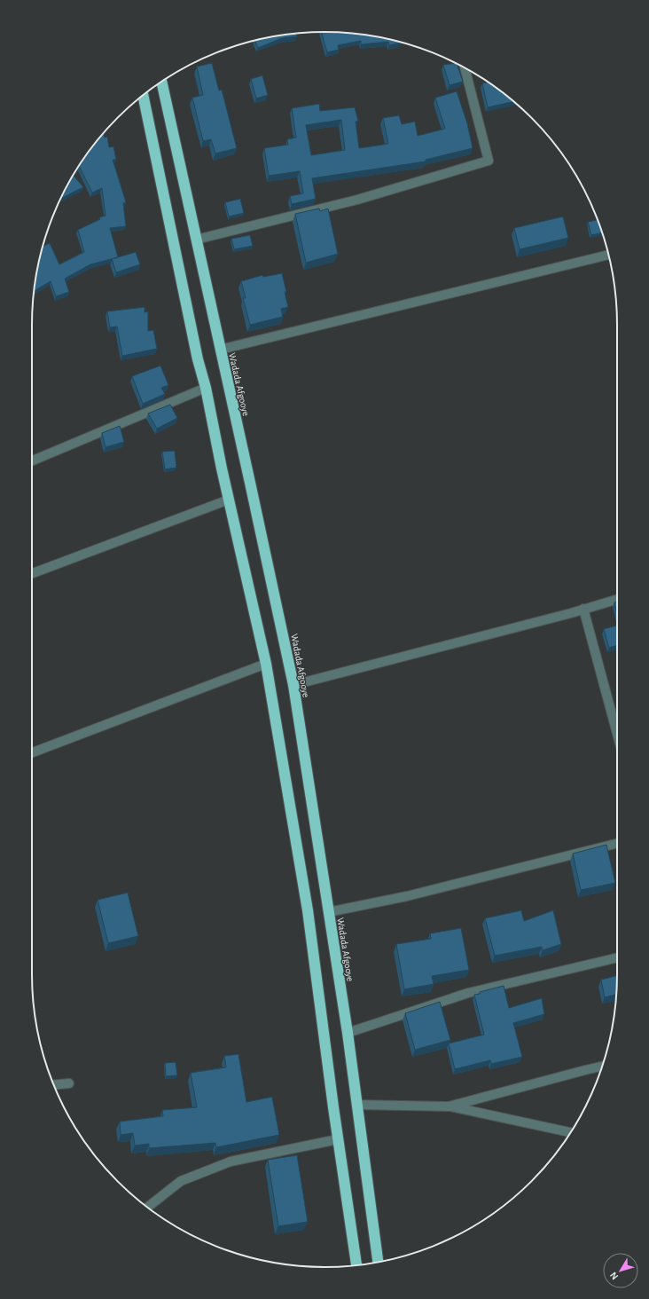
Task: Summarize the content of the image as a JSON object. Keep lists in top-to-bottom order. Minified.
{"streets":{"highway":["Wadada Afgooye"]},"north":"bottom left"}
